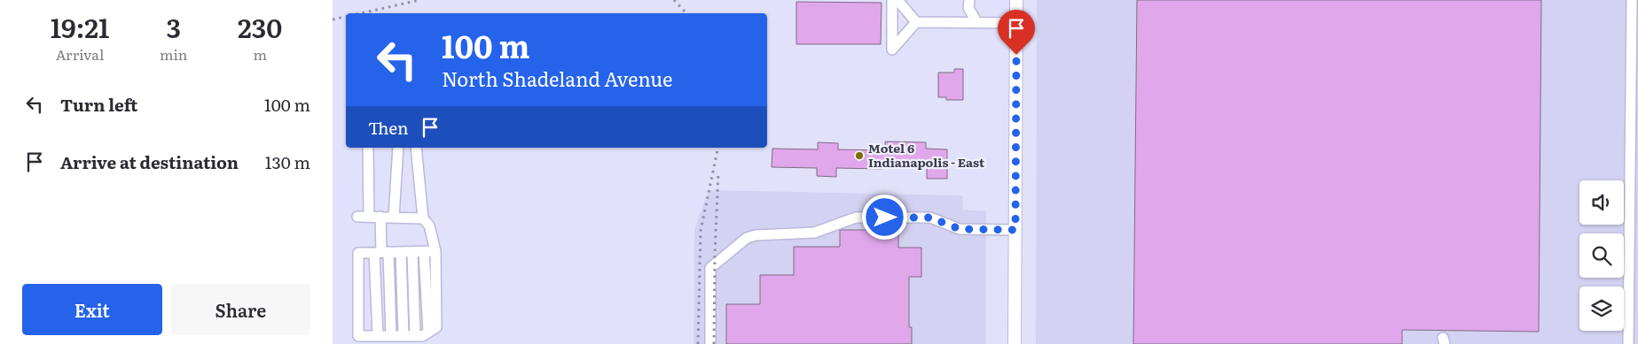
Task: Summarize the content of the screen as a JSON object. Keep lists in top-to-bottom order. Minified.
{"places":["Motel 6 Indianapolis - East"],"page":{"eta":["19:21","Arrival","3","min","230","m"],"turn":["100 m","North Shadeland Avenue"],"list":[{"name":"Turn left","value":"100 m"},{"name":"Arrive at destination","value":"130 m"}],"then":"Then","buttons":["Exit","Share"]}}
